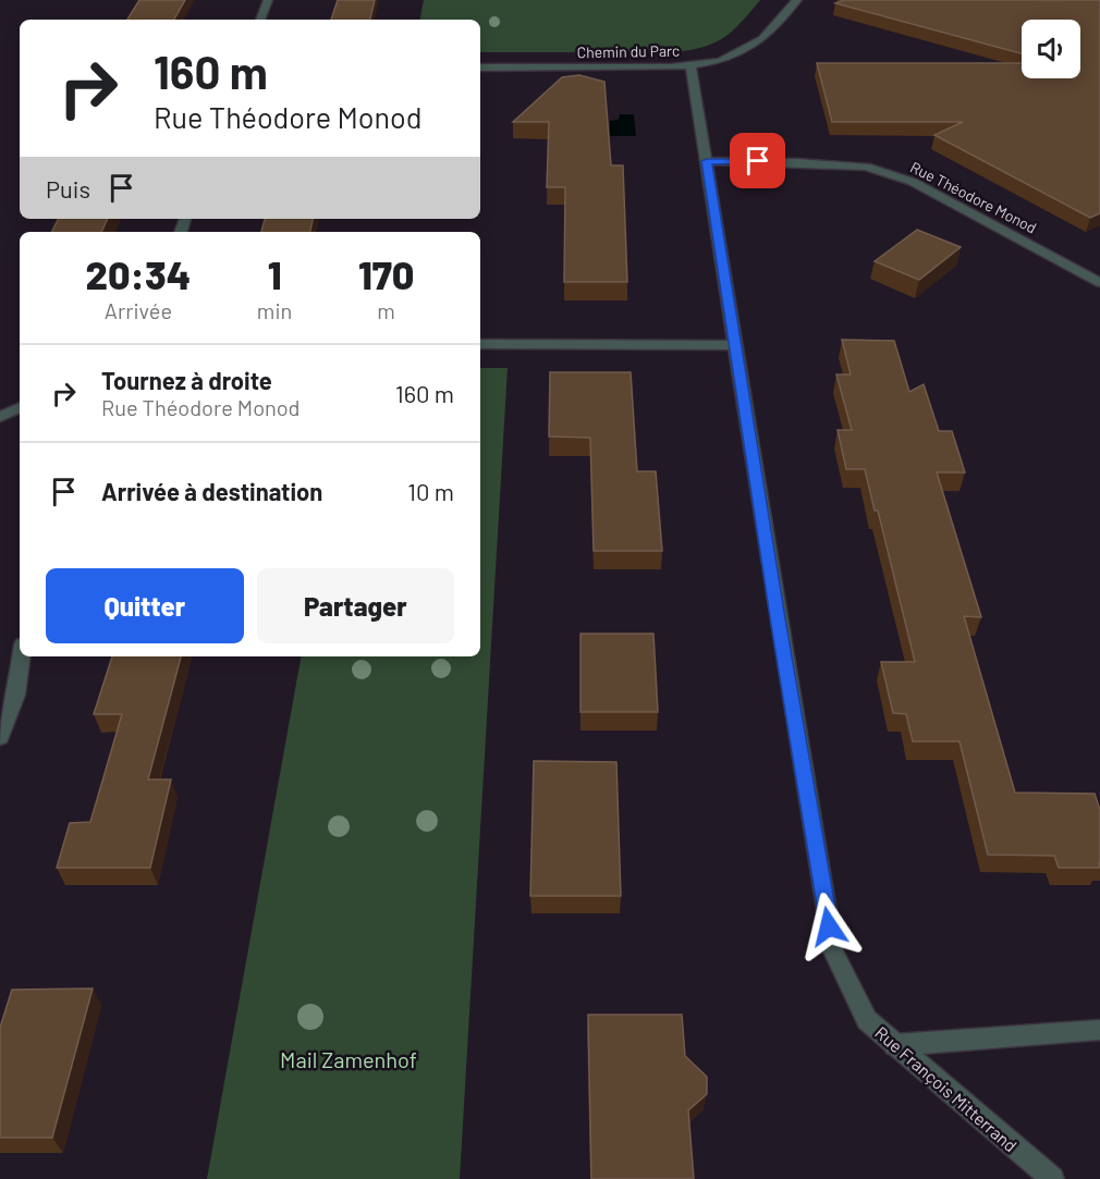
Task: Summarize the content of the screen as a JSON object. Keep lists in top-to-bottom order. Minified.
{"streets":{"street":["Chemin du Parc","Rue Théodore Monod","Rue François Mitterrand"]},"crossings":[["Chemin du Parc","Rue François Mitterrand"],["Rue Théodore Monod","Rue François Mitterrand"]],"parks":["Mail Zamenhof"],"page":{"turn":["160 m","Rue Théodore Monod"],"then":"Puis","eta":["20:34","Arrivée","1","min","170","m"],"list":[{"name":"Tournez à droite","note":"Rue Théodore Monod","value":"160 m"},{"name":"Arrivée à destination","value":"10 m"}],"buttons":["Quitter","Partager"]}}
